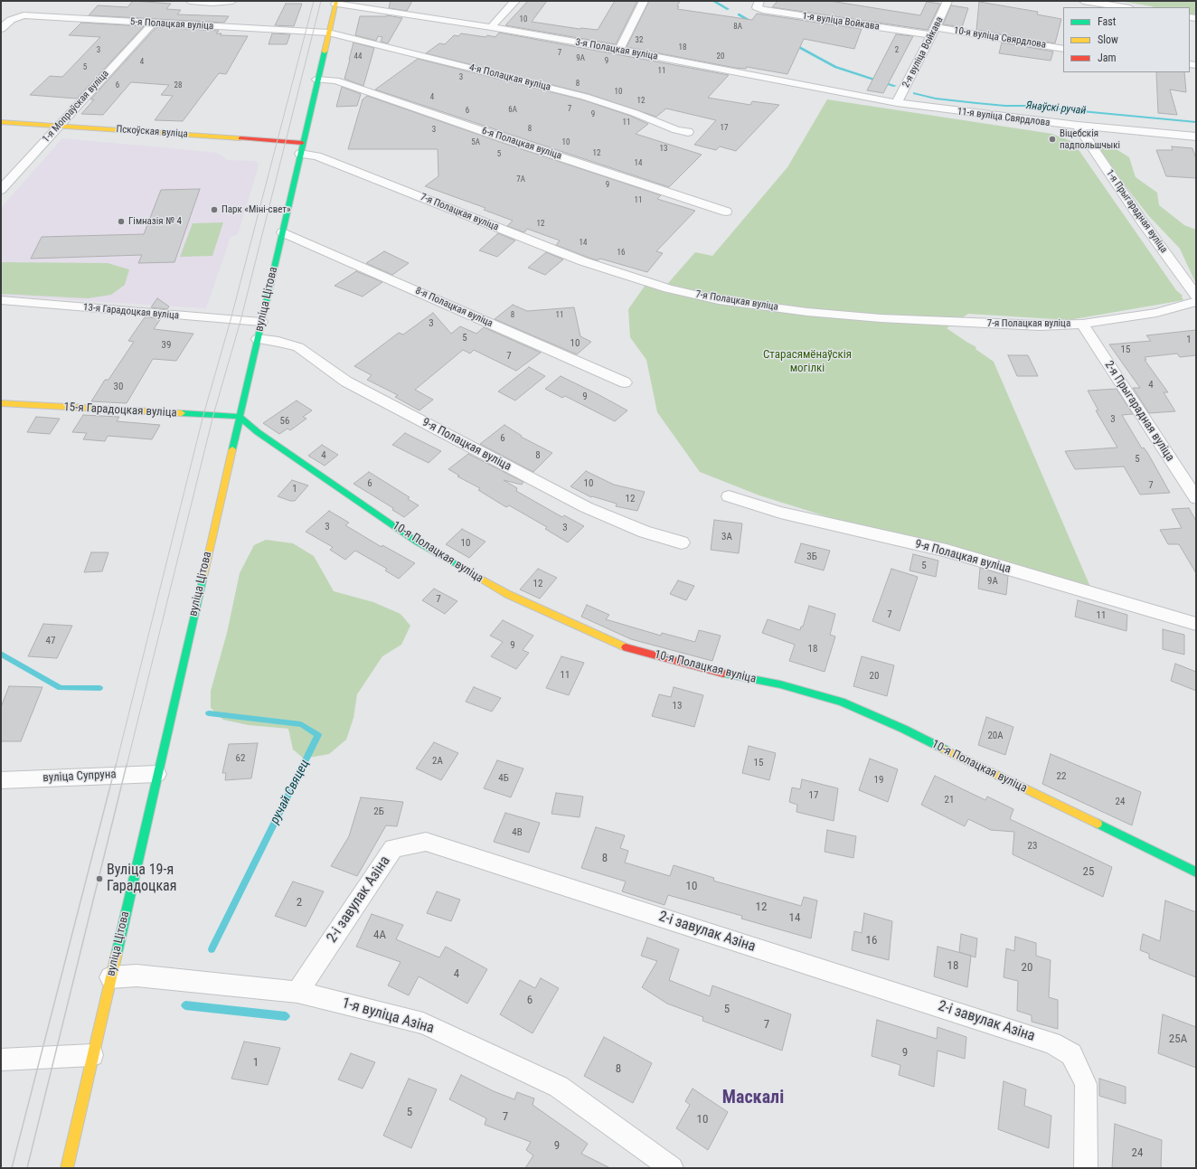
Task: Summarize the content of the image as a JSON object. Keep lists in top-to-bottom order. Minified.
{"streets":{"main road":["Пскоўская вуліца","вуліца Цітова","15-я Гарадоцкая вуліца","10-я Полацкая вуліца"],"street":["1-я вуліца Войкава","5-я Полацкая вуліца","10-я вуліца Свярдлова","3-я Полацкая вуліца","2-я вуліца Войкава","4-я Полацкая вуліца","1-я Мопраўская вуліца","11-я вуліца Свярдлова","6-я Полацкая вуліца","1-я Прыгарадная вуліца","7-я Полацкая вуліца","8-я Полацкая вуліца","13-я Гарадоцкая вуліца","2-я Прыгарадная вуліца","9-я Полацкая вуліца","вуліца Супруна","2-і завулак Азіна","1-я вуліца Азіна"]},"crossings":[["1-я вуліца Войкава","10-я вуліца Свярдлова"],["1-я вуліца Войкава","2-я вуліца Войкава"],["5-я Полацкая вуліца","4-я Полацкая вуліца"],["5-я Полацкая вуліца","1-я Мопраўская вуліца"],["5-я Полацкая вуліца","вуліца Цітова"],["10-я вуліца Свярдлова","2-я вуліца Войкава"],["3-я Полацкая вуліца","2-я вуліца Войкава"],["3-я Полацкая вуліца","11-я вуліца Свярдлова"],["3-я Полацкая вуліца","вуліца Цітова"],["2-я вуліца Войкава","11-я вуліца Свярдлова"],["4-я Полацкая вуліца","вуліца Цітова"],["1-я Мопраўская вуліца","Пскоўская вуліца"],["11-я вуліца Свярдлова","1-я Прыгарадная вуліца"],["Пскоўская вуліца","7-я Полацкая вуліца"],["Пскоўская вуліца","вуліца Цітова"],["6-я Полацкая вуліца","вуліца Цітова"],["7-я Полацкая вуліца","вуліца Цітова"],["7-я Полацкая вуліца","2-я Прыгарадная вуліца"],["вуліца Цітова","8-я Полацкая вуліца"],["вуліца Цітова","13-я Гарадоцкая вуліца"],["вуліца Цітова","15-я Гарадоцкая вуліца"],["вуліца Цітова","9-я Полацкая вуліца"],["вуліца Цітова","10-я Полацкая вуліца"],["вуліца Цітова","вуліца Супруна"],["вуліца Цітова","1-я вуліца Азіна"],["15-я Гарадоцкая вуліца","10-я Полацкая вуліца"],["2-і завулак Азіна","1-я вуліца Азіна"]],"districts":["Маскалі"],"water":["Янаўскі ручай","ручай Свяцец"],"parks":["Старасямёнаўскія могілкі"],"places":["Віцебскія падпольшчыкі","Парк «Міні-свет»","Гімназія № 4","Вуліца 19-я Гарадоцкая"],"house_numbers":["10","8А","32","18","3","2","7","44","20","9А","9","4","5","11","3","8","6","28","10","4","12","7","6А","6","9","11","17","8","3","5А","10","13","12","5","14","7А","9","11","12","14","16","8","11","3","5","1","10","39","15","7","4","30","9","3","56","6","4","8","5","6","10","7","1","12","3","3","3А","10","3Б","5","9А","12","7","7","11","47","9","18","11","20","13","20А","62","2А","15","22","4Б","19","17","21","24","2Б","4В","23","8","25","10","2","12","14","4А","16","18","20","4","6","5","7","25А","9","1","8","5","7","10","9","24"],"legend":["Fast","Slow","Jam"]}
